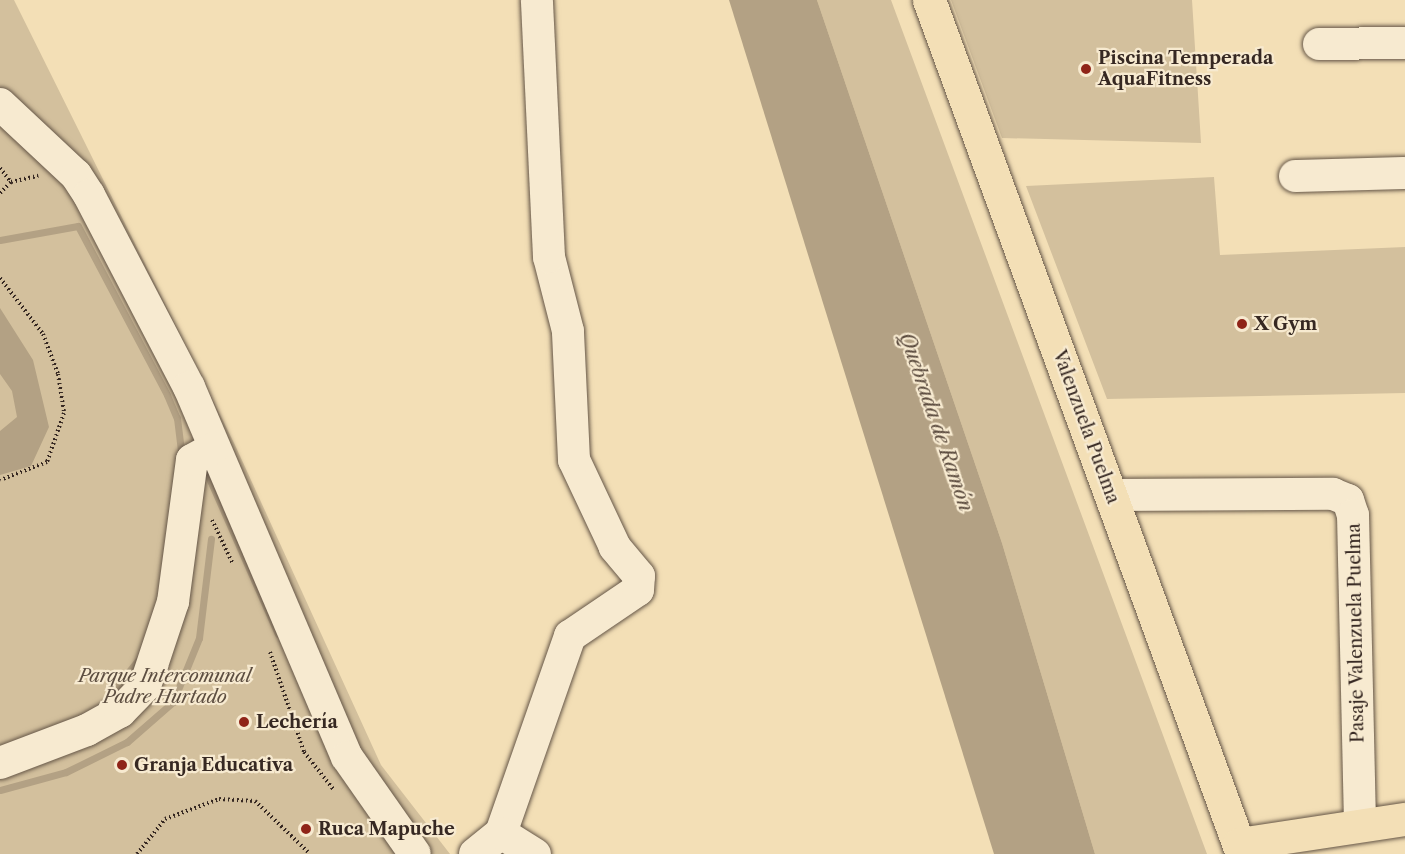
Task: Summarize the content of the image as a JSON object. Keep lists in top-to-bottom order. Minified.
{"streets":{"main road":["Valenzuela Puelma"],"street":["Pasaje Valenzuela Puelma"]},"crossings":[["Valenzuela Puelma","Pasaje Valenzuela Puelma"]],"water":["Quebrada de Ramón"],"parks":["Parque Intercomunal Padre Hurtado"],"places":["Piscina Temperada AquaFitness","X Gym","Lechería","Granja Educativa","Ruca Mapuche"]}
